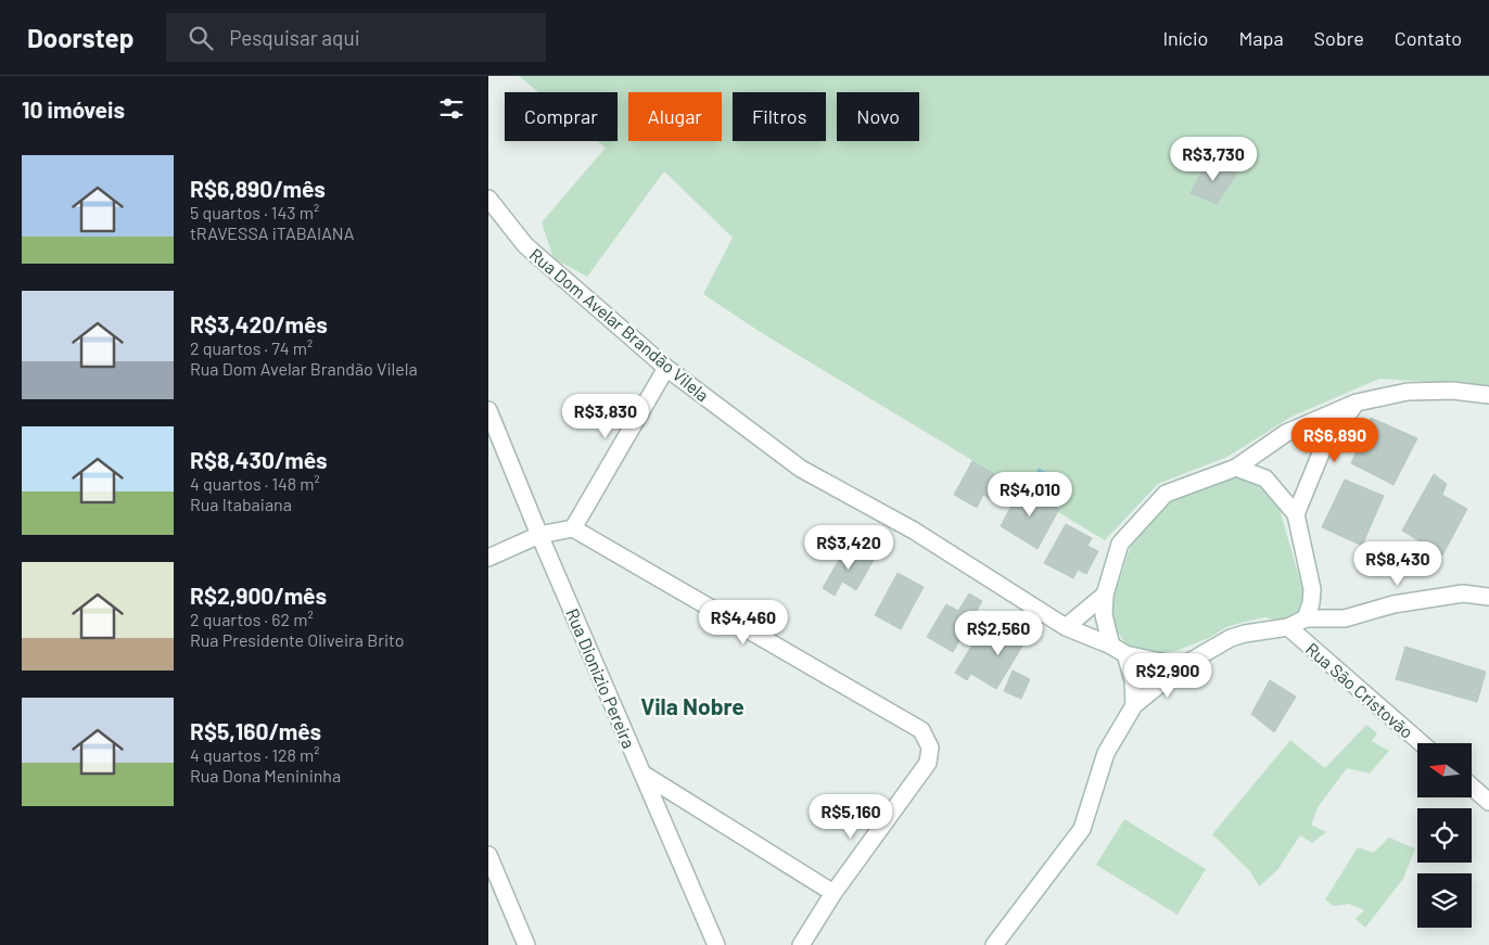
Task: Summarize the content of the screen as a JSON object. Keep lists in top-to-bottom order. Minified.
{"streets":{"street":["Rua Dom Avelar Brandão Vilela","Rua Dionizio Pereira","Rua São Cristovão"]},"districts":["Vila Nobre"],"north":"left","page":{"header":"Doorstep","search":"Pesquisar aqui","nav":["Início","Mapa","Sobre","Contato"],"heading":"10 imóveis","chip":["Comprar","Alugar","Filtros","Novo"],"price":["R$3,730","R$3,830","R$6,890","R$4,010","R$3,420","R$8,430","R$4,460","R$2,560","R$2,900","R$5,160"],"list":[{"name":"R$6,890/mês","note":"5 quartos · 143 m² · tRAVESSA iTABAIANA"},{"name":"R$3,420/mês","note":"2 quartos · 74 m² · Rua Dom Avelar Brandão Vilela"},{"name":"R$8,430/mês","note":"4 quartos · 148 m² · Rua Itabaiana"},{"name":"R$2,900/mês","note":"2 quartos · 62 m² · Rua Presidente Oliveira Brito"},{"name":"R$5,160/mês","note":"4 quartos · 128 m² · Rua Dona Menininha"}]}}
